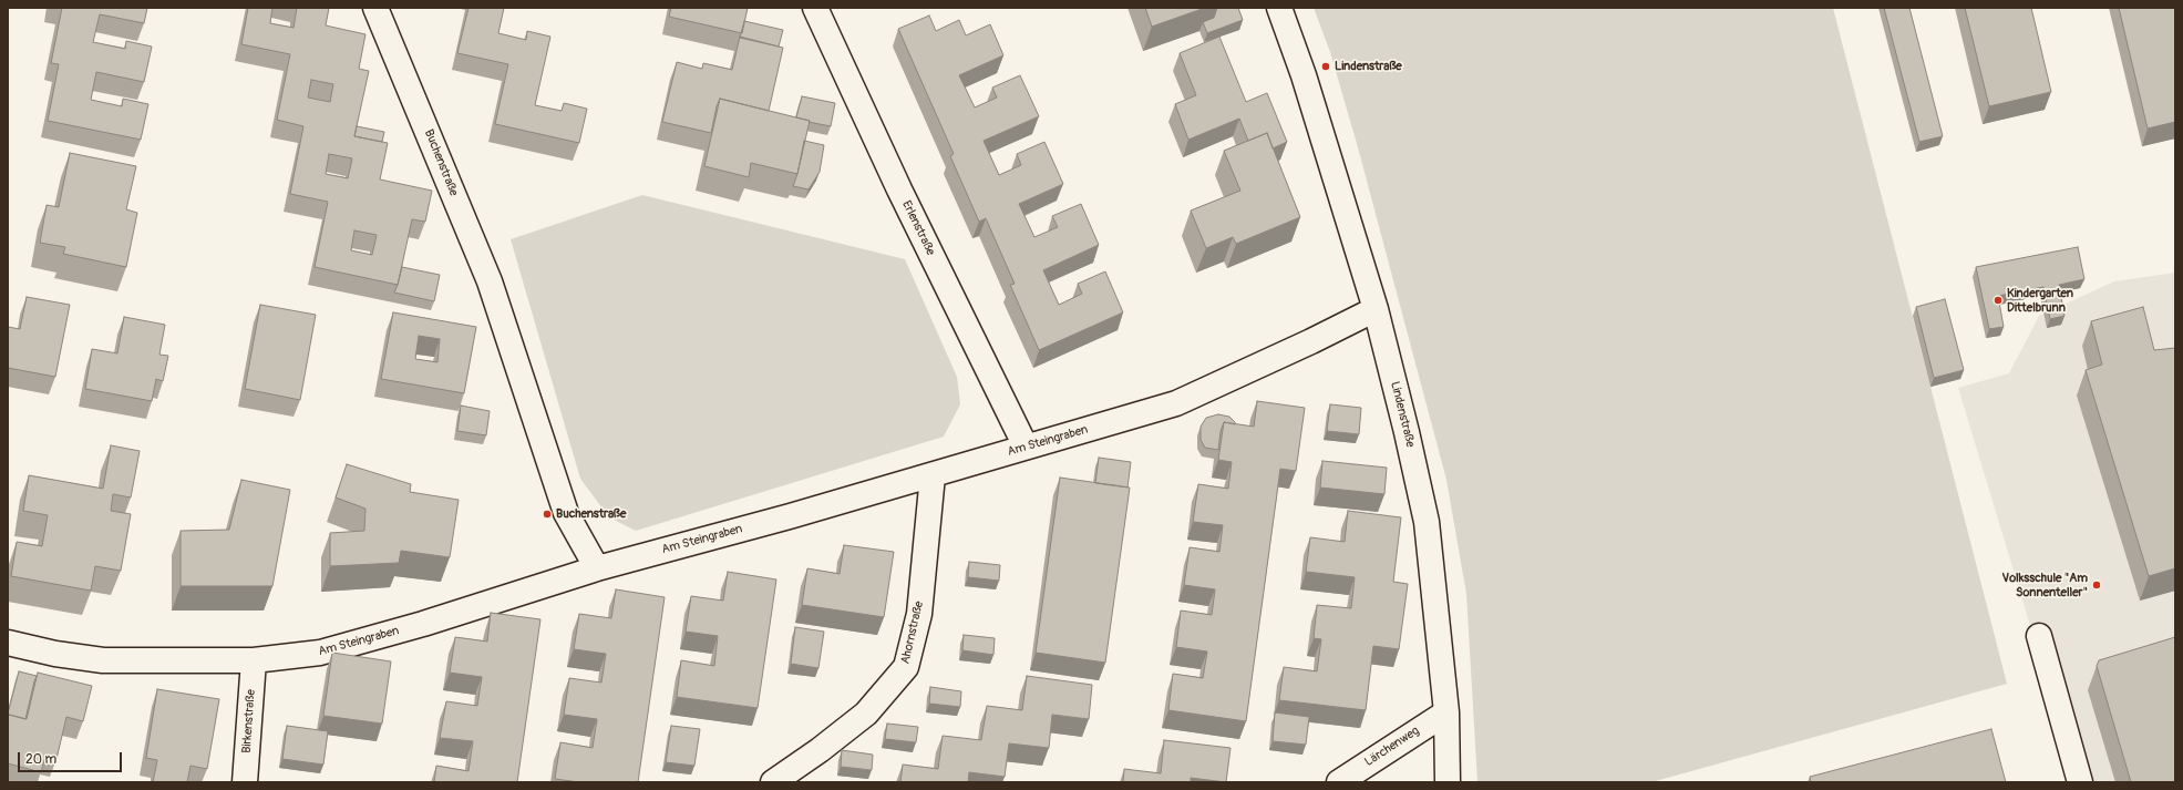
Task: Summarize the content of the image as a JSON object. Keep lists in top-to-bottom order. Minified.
{"streets":{"street":["Buchenstraße","Erlenstraße","Lindenstraße","Am Steingraben","Ahornstraße","Birkenstraße","Lärchenweg"]},"crossings":[["Buchenstraße","Am Steingraben"],["Erlenstraße","Am Steingraben"],["Lindenstraße","Am Steingraben"],["Lindenstraße","Lärchenweg"],["Am Steingraben","Ahornstraße"],["Am Steingraben","Birkenstraße"]],"places":["Lindenstraße","Kindergarten Dittelbrunn","Buchenstraße","Volksschule \"Am Sonnenteller\""],"scale_bar":"20 m"}
